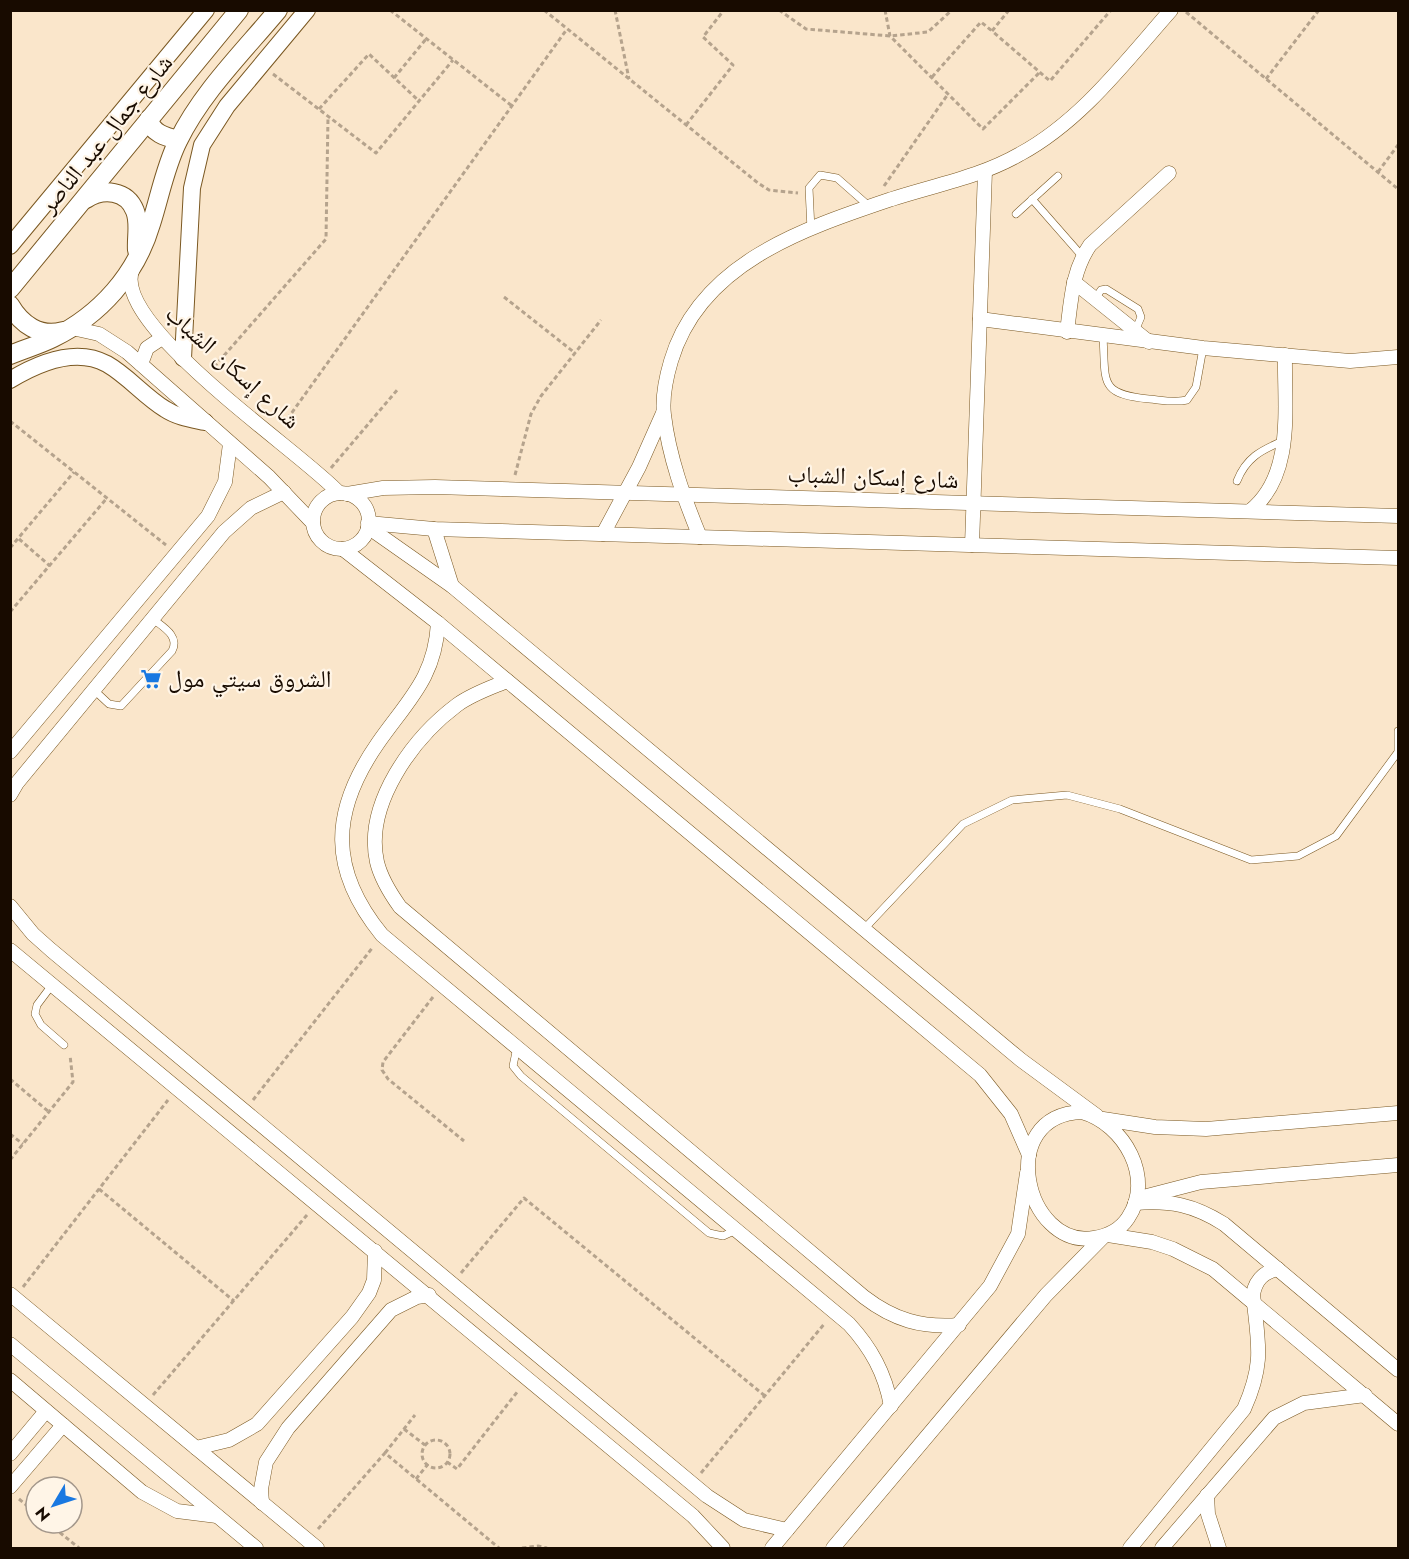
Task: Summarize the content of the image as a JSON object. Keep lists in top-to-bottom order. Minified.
{"streets":{"main road":["شارع جمال عبد الناصر"],"street":["شارع إسكان الشباب"]},"places":{"supermarket":["الشروق سيتي مول"]},"north":"bottom left"}
